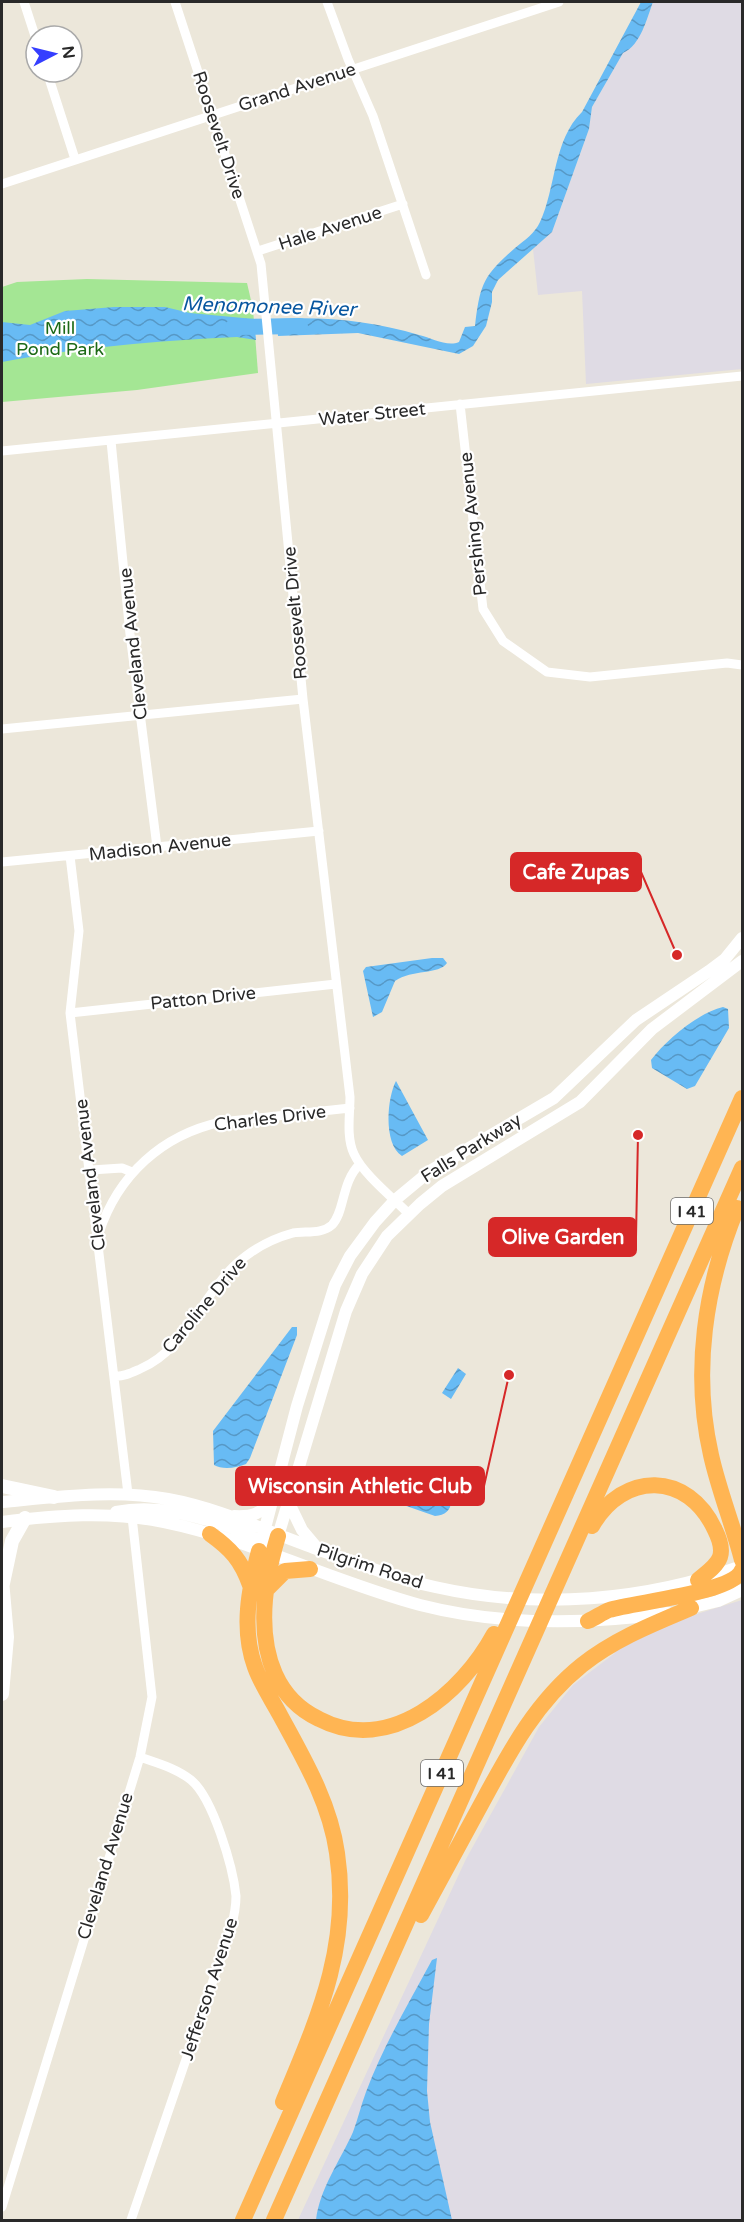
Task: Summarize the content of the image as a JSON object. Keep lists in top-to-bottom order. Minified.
{"streets":{"highway":["I 41"],"street":["Grand Avenue","Roosevelt Drive","Hale Avenue","Water Street","Pershing Avenue","Cleveland Avenue","Madison Avenue","Patton Drive","Charles Drive","Falls Parkway","Caroline Drive","Pilgrim Road","Jefferson Avenue"]},"crossings":[["Grand Avenue","Roosevelt Drive"],["Roosevelt Drive","Hale Avenue"],["Roosevelt Drive","Water Street"],["Roosevelt Drive","Madison Avenue"],["Roosevelt Drive","Patton Drive"],["Roosevelt Drive","Charles Drive"],["Roosevelt Drive","Falls Parkway"],["Roosevelt Drive","Caroline Drive"],["Water Street","Pershing Avenue"],["Water Street","Cleveland Avenue"],["Cleveland Avenue","Madison Avenue"],["Cleveland Avenue","Patton Drive"],["Cleveland Avenue","Charles Drive"],["Cleveland Avenue","Caroline Drive"],["Cleveland Avenue","Pilgrim Road"],["Cleveland Avenue","Jefferson Avenue"],["Falls Parkway","Pilgrim Road"]],"water":["Menomonee River"],"parks":["Mill Pond Park"],"places":["Cafe Zupas","Olive Garden","Wisconsin Athletic Club"],"north":"right"}
